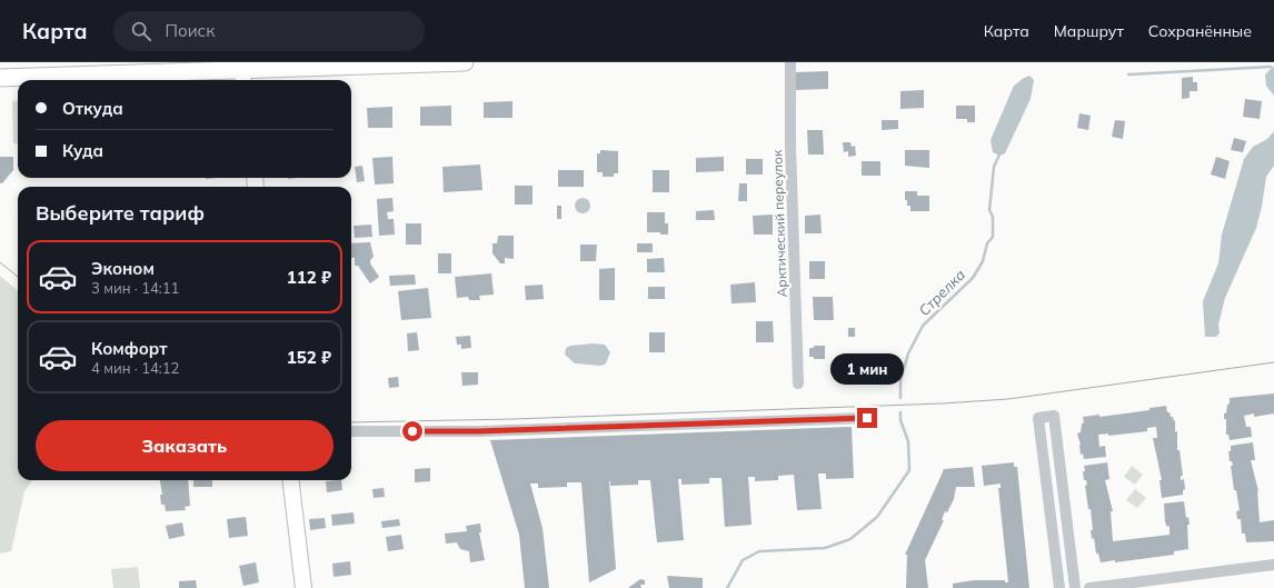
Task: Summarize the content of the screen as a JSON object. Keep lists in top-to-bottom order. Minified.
{"streets":{"street":["Арктический переулок"]},"water":["Стрелка"],"page":{"header":"Карта","search":"Поиск","nav":["Карта","Маршрут","Сохранённые"],"banner":["Откуда","Куда"],"heading":"Выберите тариф","list":[{"name":"Эконом","note":"3 мин · 14:11","value":"112 ₽"},{"name":"Комфорт","note":"4 мин · 14:12","value":"152 ₽"}],"bubble":"1 мин","buttons":"Заказать"}}
